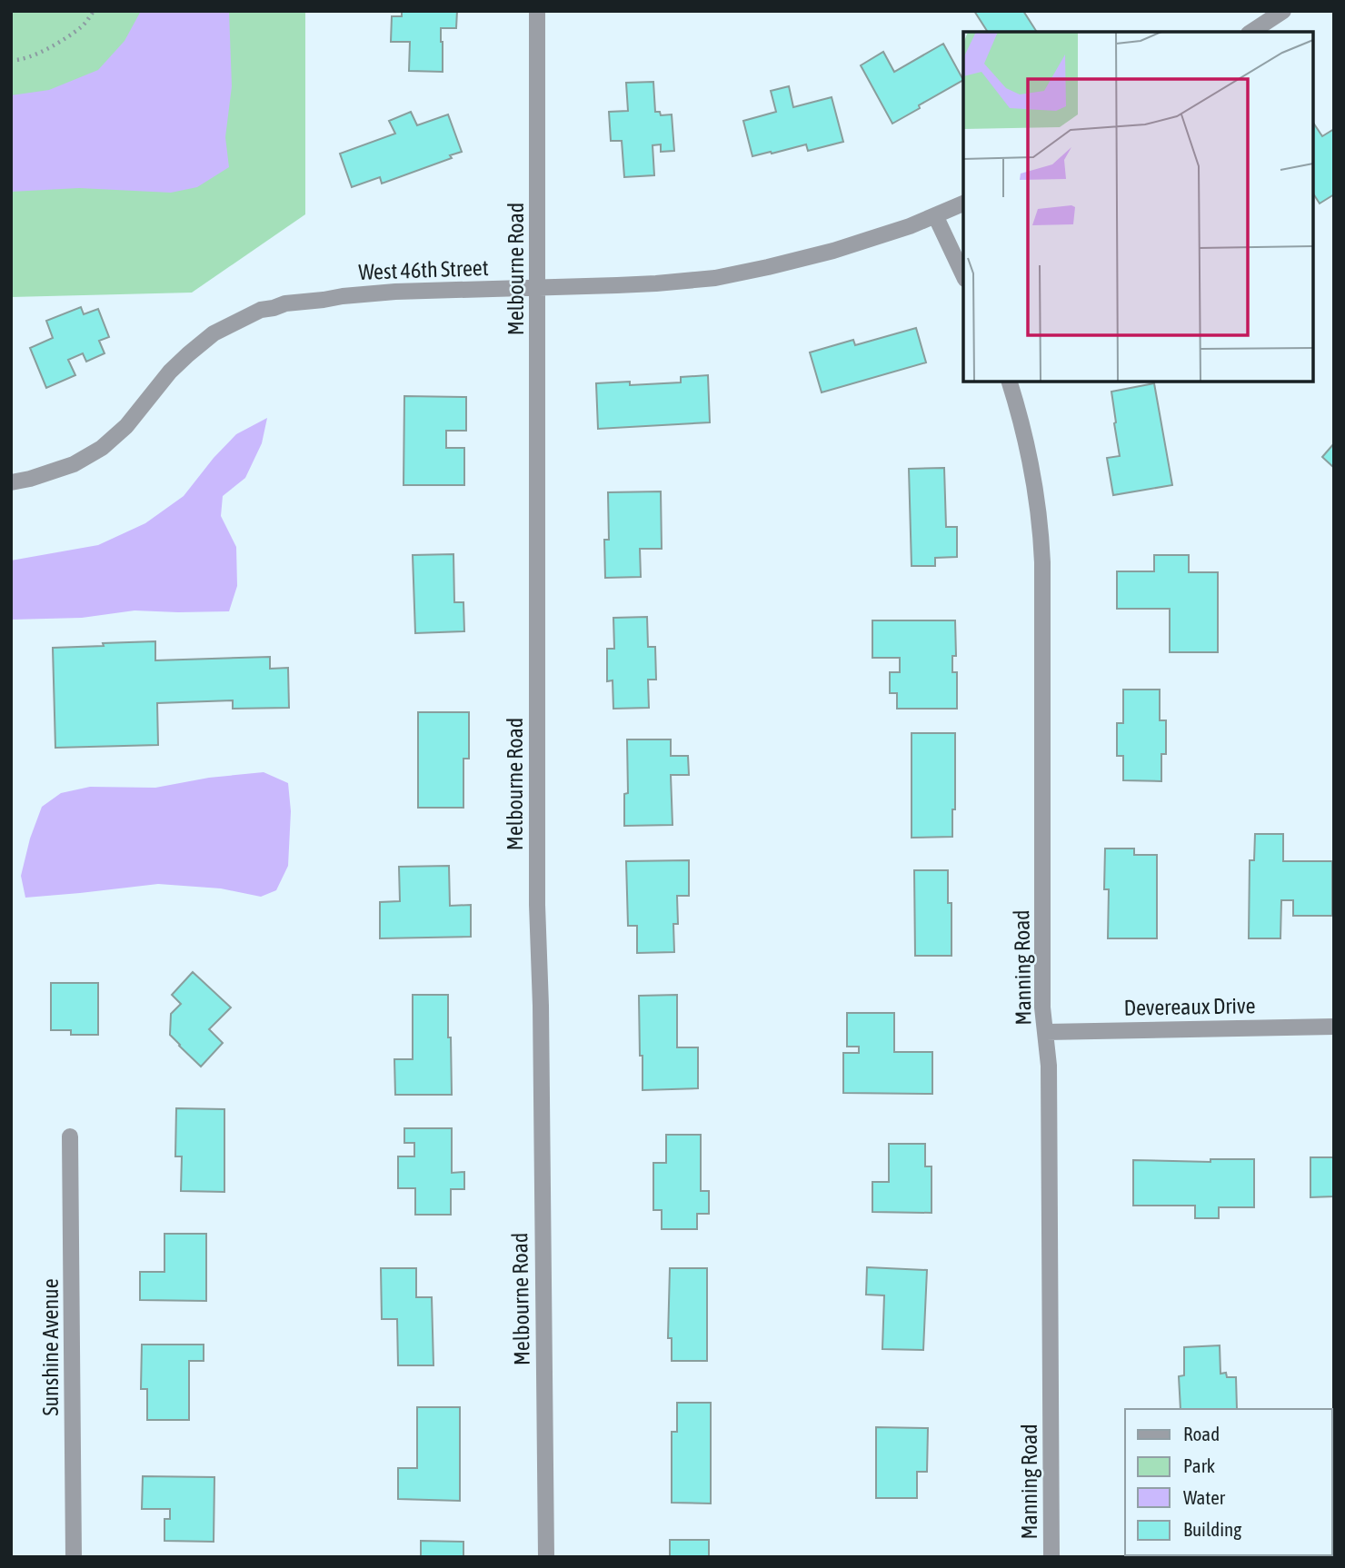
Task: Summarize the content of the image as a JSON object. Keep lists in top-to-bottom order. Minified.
{"streets":{"street":["Melbourne Road","West 46th Street","Manning Road","Devereaux Drive","Sunshine Avenue"]},"crossings":[["Melbourne Road","West 46th Street"],["Manning Road","Devereaux Drive"]],"legend":["Road","Park","Water","Building"]}
